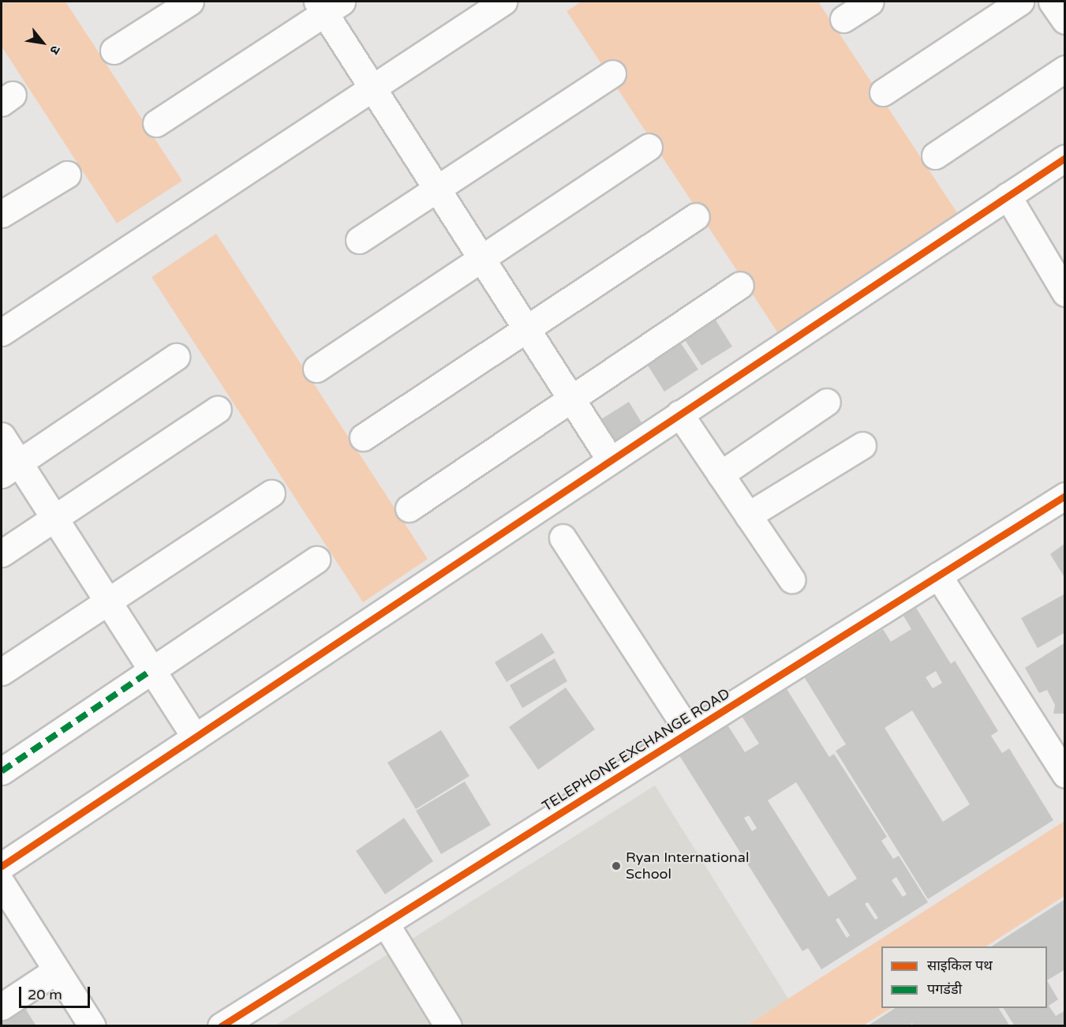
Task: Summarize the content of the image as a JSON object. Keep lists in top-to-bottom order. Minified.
{"streets":{"street":["TELEPHONE EXCHANGE ROAD"]},"places":["Ryan International School"],"legend":["साइकिल पथ","पगडंडी"],"scale_bar":"20 m","north":"bottom right"}
